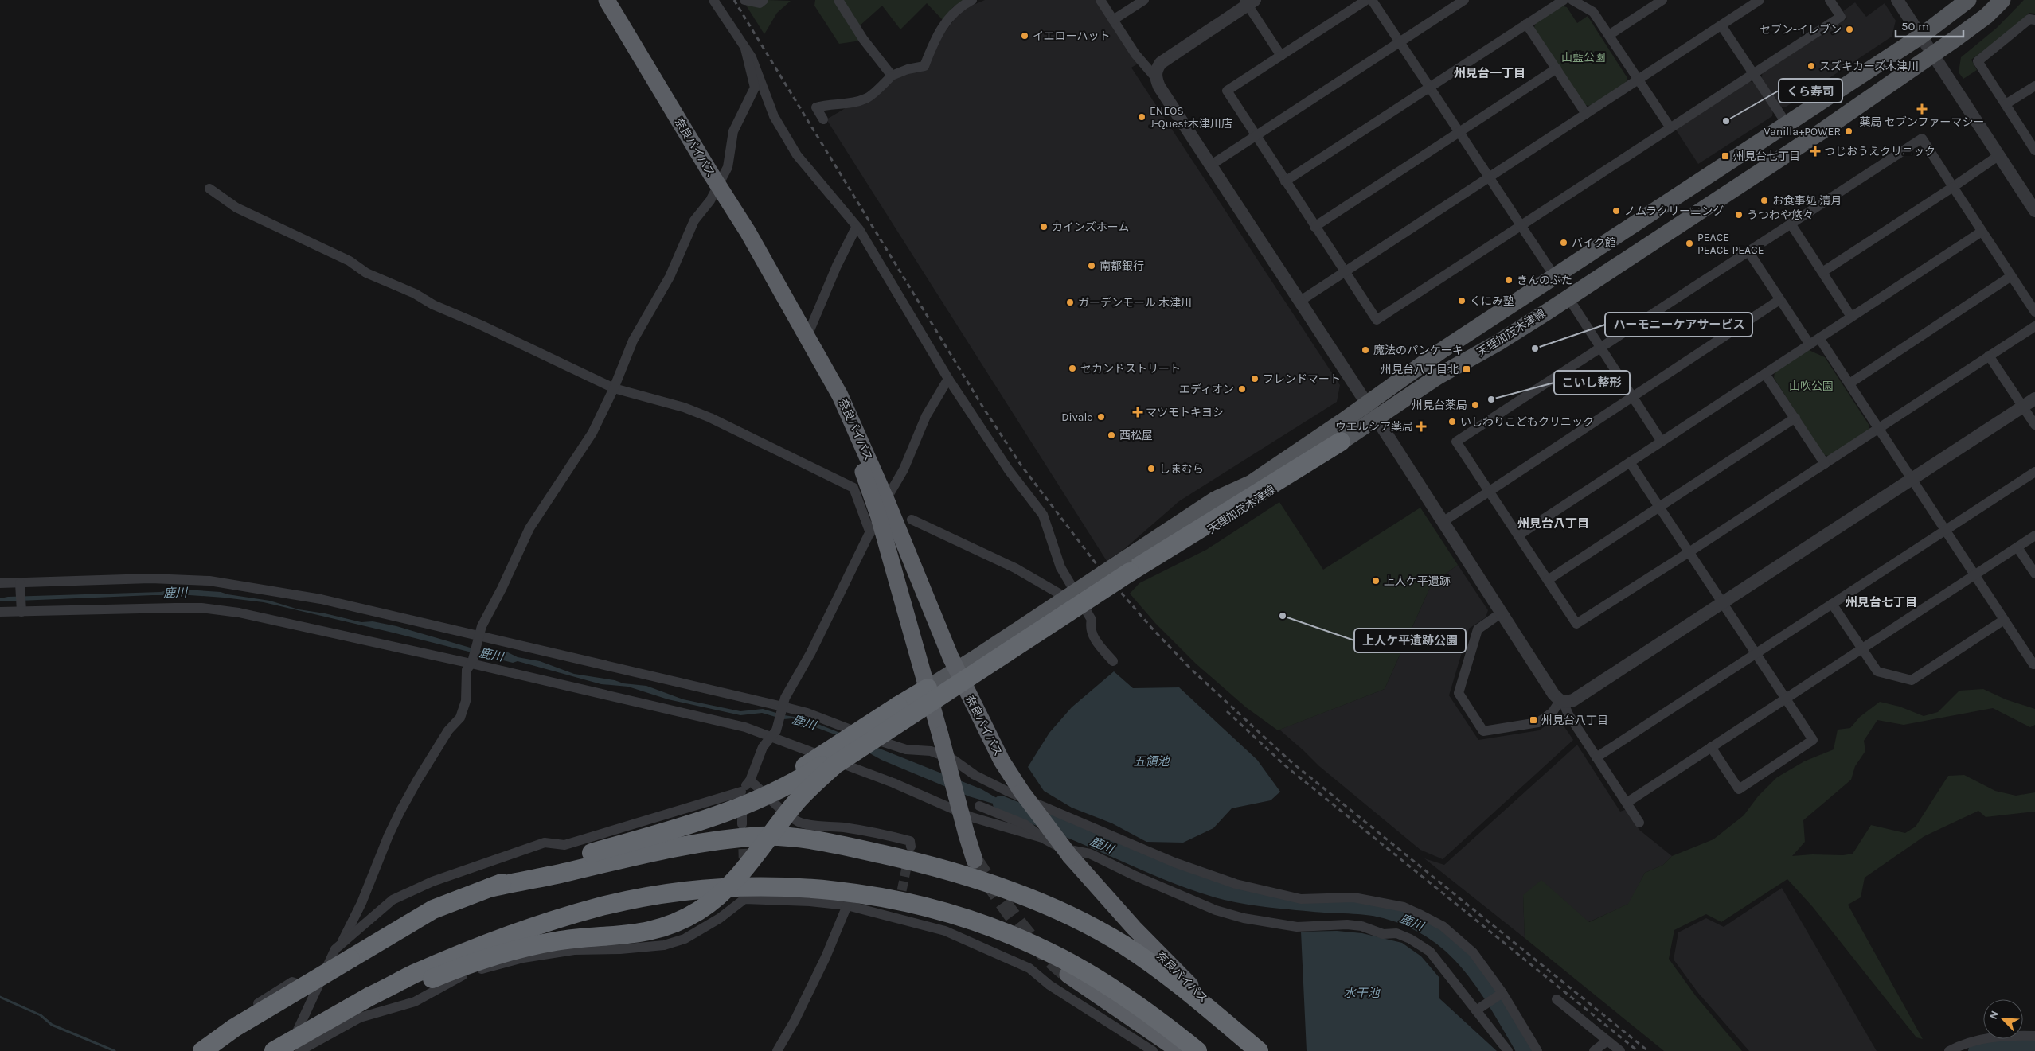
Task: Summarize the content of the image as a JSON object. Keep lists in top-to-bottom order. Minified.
{"streets":{"highway":["奈良バイパス"],"main road":["天理加茂木津線"]},"districts":["州見台一丁目","州見台八丁目","州見台七丁目"],"water":["鹿川","五領池","水干池"],"parks":["山藍公園","山吹公園"],"places":{"other":["セブン-イレブン","イエローハット","スズキカーズ木津川","ENEOS J-Quest木津川店","くら寿司","Vanilla+POWER","お食事処 清月","ノムラクリーニング","うつわや悠々","カインズホーム","バイク館","PEACE PEACE PEACE","南都銀行","きんのぶた","くにみ塾","ガーデンモール 木津川","ハーモニーケアサービス","魔法のパンケーキ","セカンドストリート","フレンドマート","エディオン","こいし整形","州見台薬局","Divalo","いしわりこどもクリニック","西松屋","しまむら","上人ケ平遺跡","上人ケ平遺跡公園"],"health":["薬局 セブンファーマシー","つじおうえクリニック","マツモトキヨシ","ウエルシア薬局"],"transit":["州見台七丁目","州見台八丁目北","州見台八丁目"]},"scale_bar":"50 m","north":"top left"}
